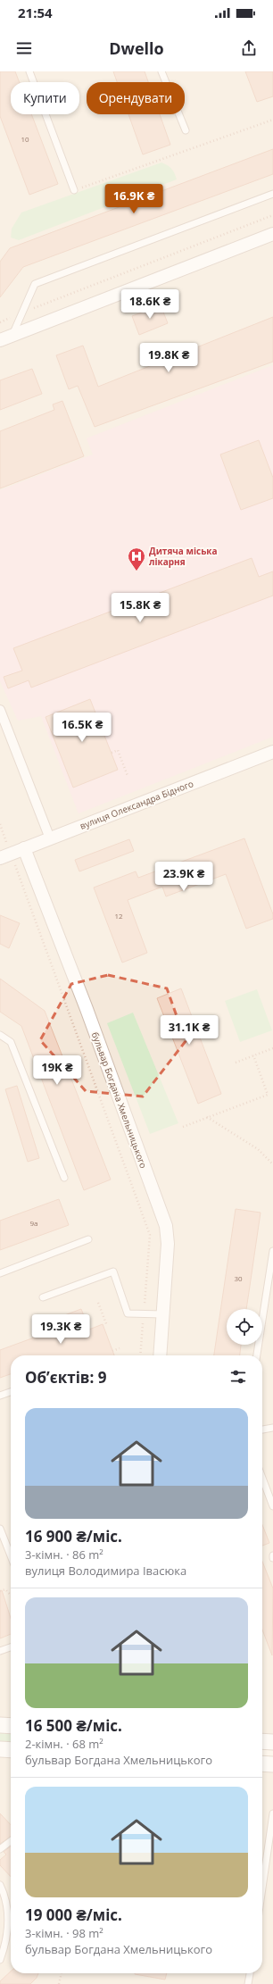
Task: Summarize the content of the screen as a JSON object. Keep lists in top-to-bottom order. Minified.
{"streets":{"street":["вулиця Олександра Бідного","бульвар Богдана Хмельницького"]},"crossings":[["вулиця Олександра Бідного","бульвар Богдана Хмельницького"]],"places":{"hospital":["Дитяча міська лікарня"]},"house_numbers":["10","12","9а","30"],"page":{"status":"21:54","header":"Dwello","chip":["Купити","Орендувати"],"price":["16.9K ₴","18.6K ₴","19.8K ₴","15.8K ₴","16.5K ₴","23.9K ₴","31.1K ₴","19K ₴","19.3K ₴"],"heading":"Об’єктів: 9","list":[{"name":"16 900 ₴/міс.","note":"3-кімн. · 86 m² · вулиця Володимира Івасюка"},{"name":"16 500 ₴/міс.","note":"2-кімн. · 68 m² · бульвар Богдана Хмельницького"},{"name":"19 000 ₴/міс.","note":"3-кімн. · 98 m² · бульвар Богдана Хмельницького"}]}}
